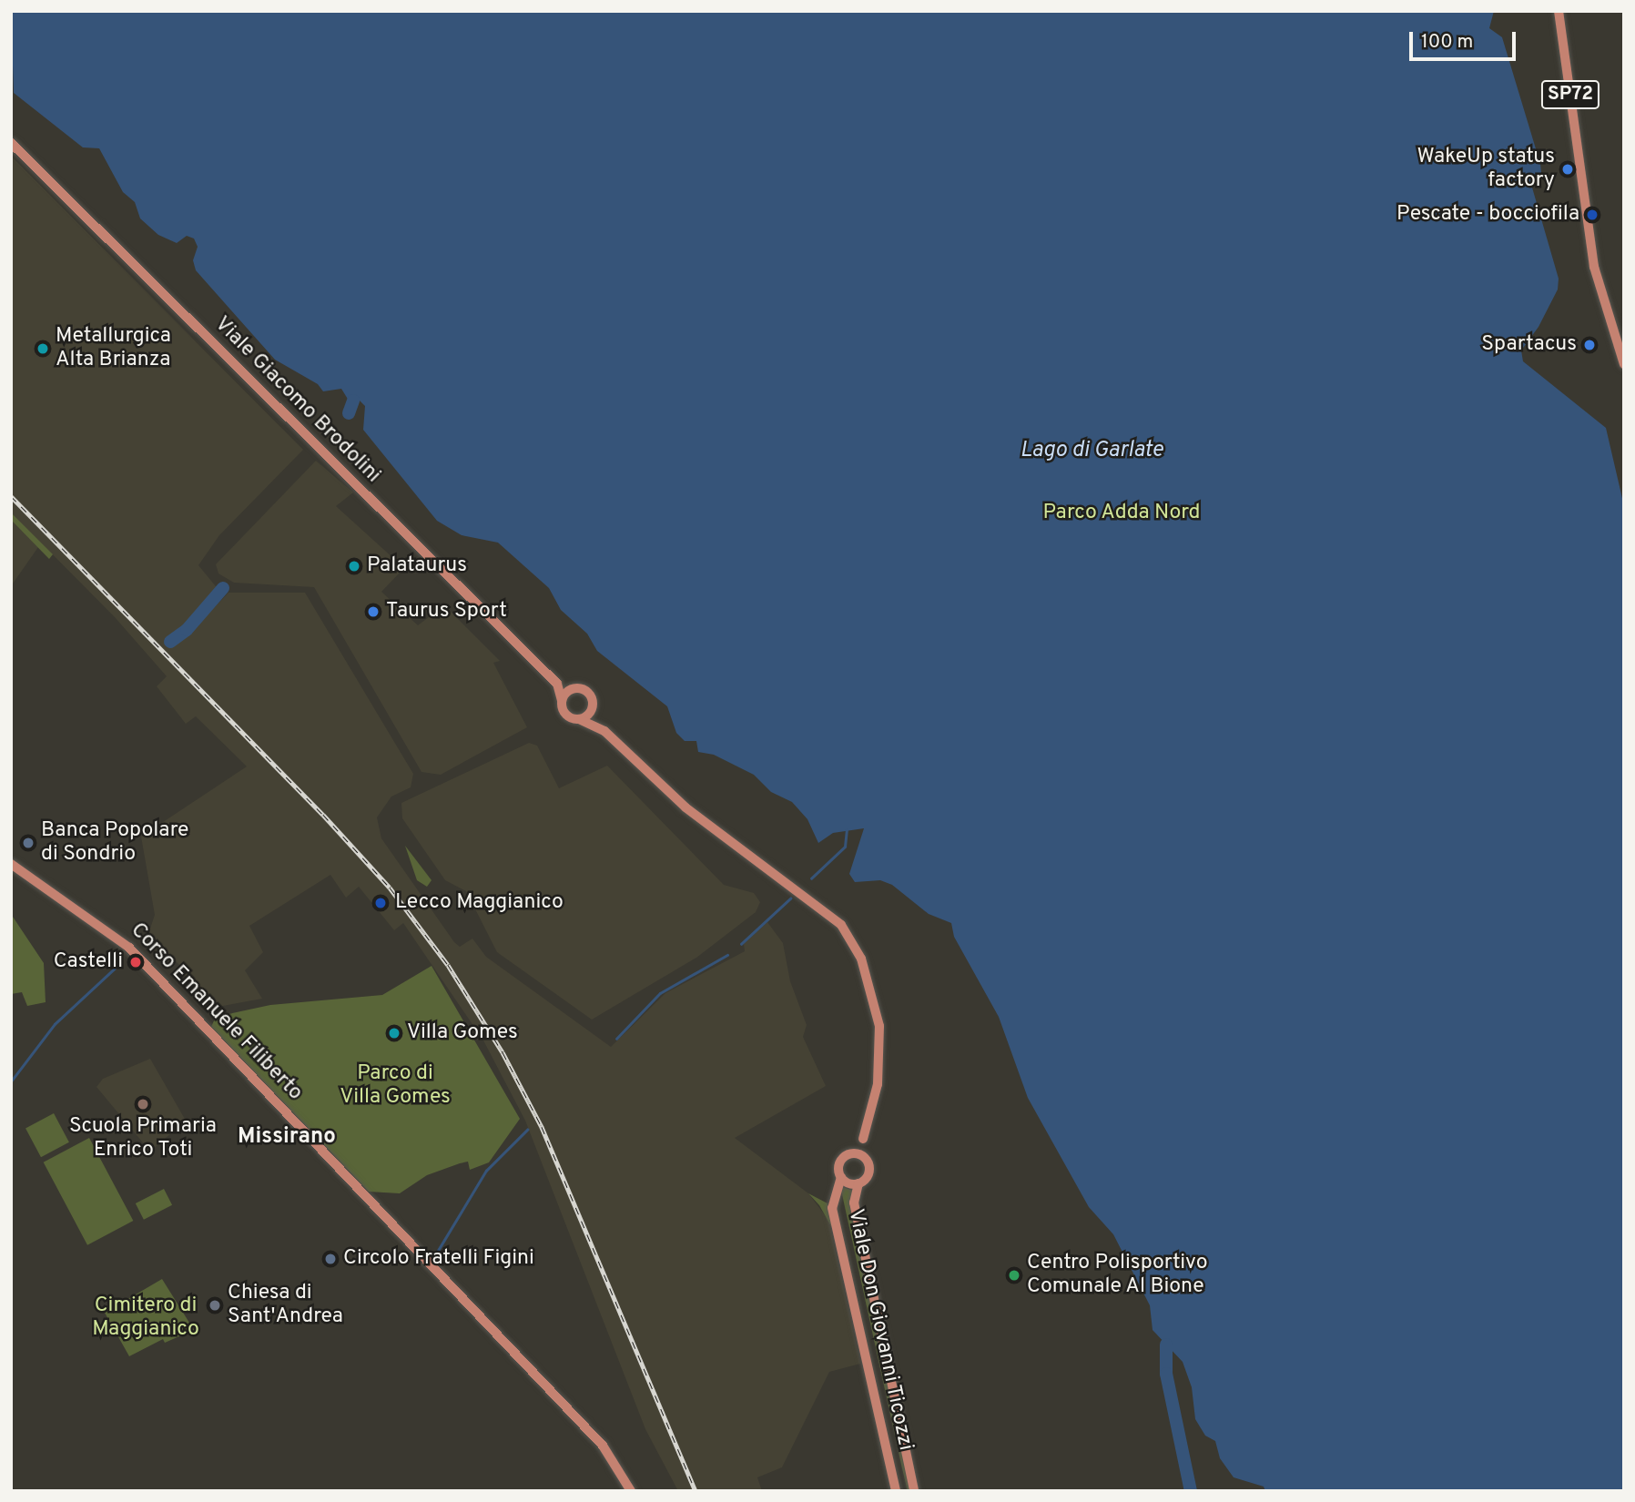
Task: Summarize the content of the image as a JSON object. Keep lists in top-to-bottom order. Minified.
{"streets":{"main road":["SP72","Viale Giacomo Brodolini","Corso Emanuele Filiberto","Viale Don Giovanni Ticozzi"]},"districts":["Missirano"],"water":["Lago di Garlate"],"parks":["Parco Adda Nord","Parco di Villa Gomes","Cimitero di Maggianico"],"places":["WakeUp status factory","Pescate - bocciofila","Spartacus","Metallurgica Alta Brianza","Palataurus","Taurus Sport","Banca Popolare di Sondrio","Lecco Maggianico","Castelli","Villa Gomes","Scuola Primaria Enrico Toti","Circolo Fratelli Figini","Centro Polisportivo Comunale Al Bione","Chiesa di Sant'Andrea"],"scale_bar":"100 m"}
